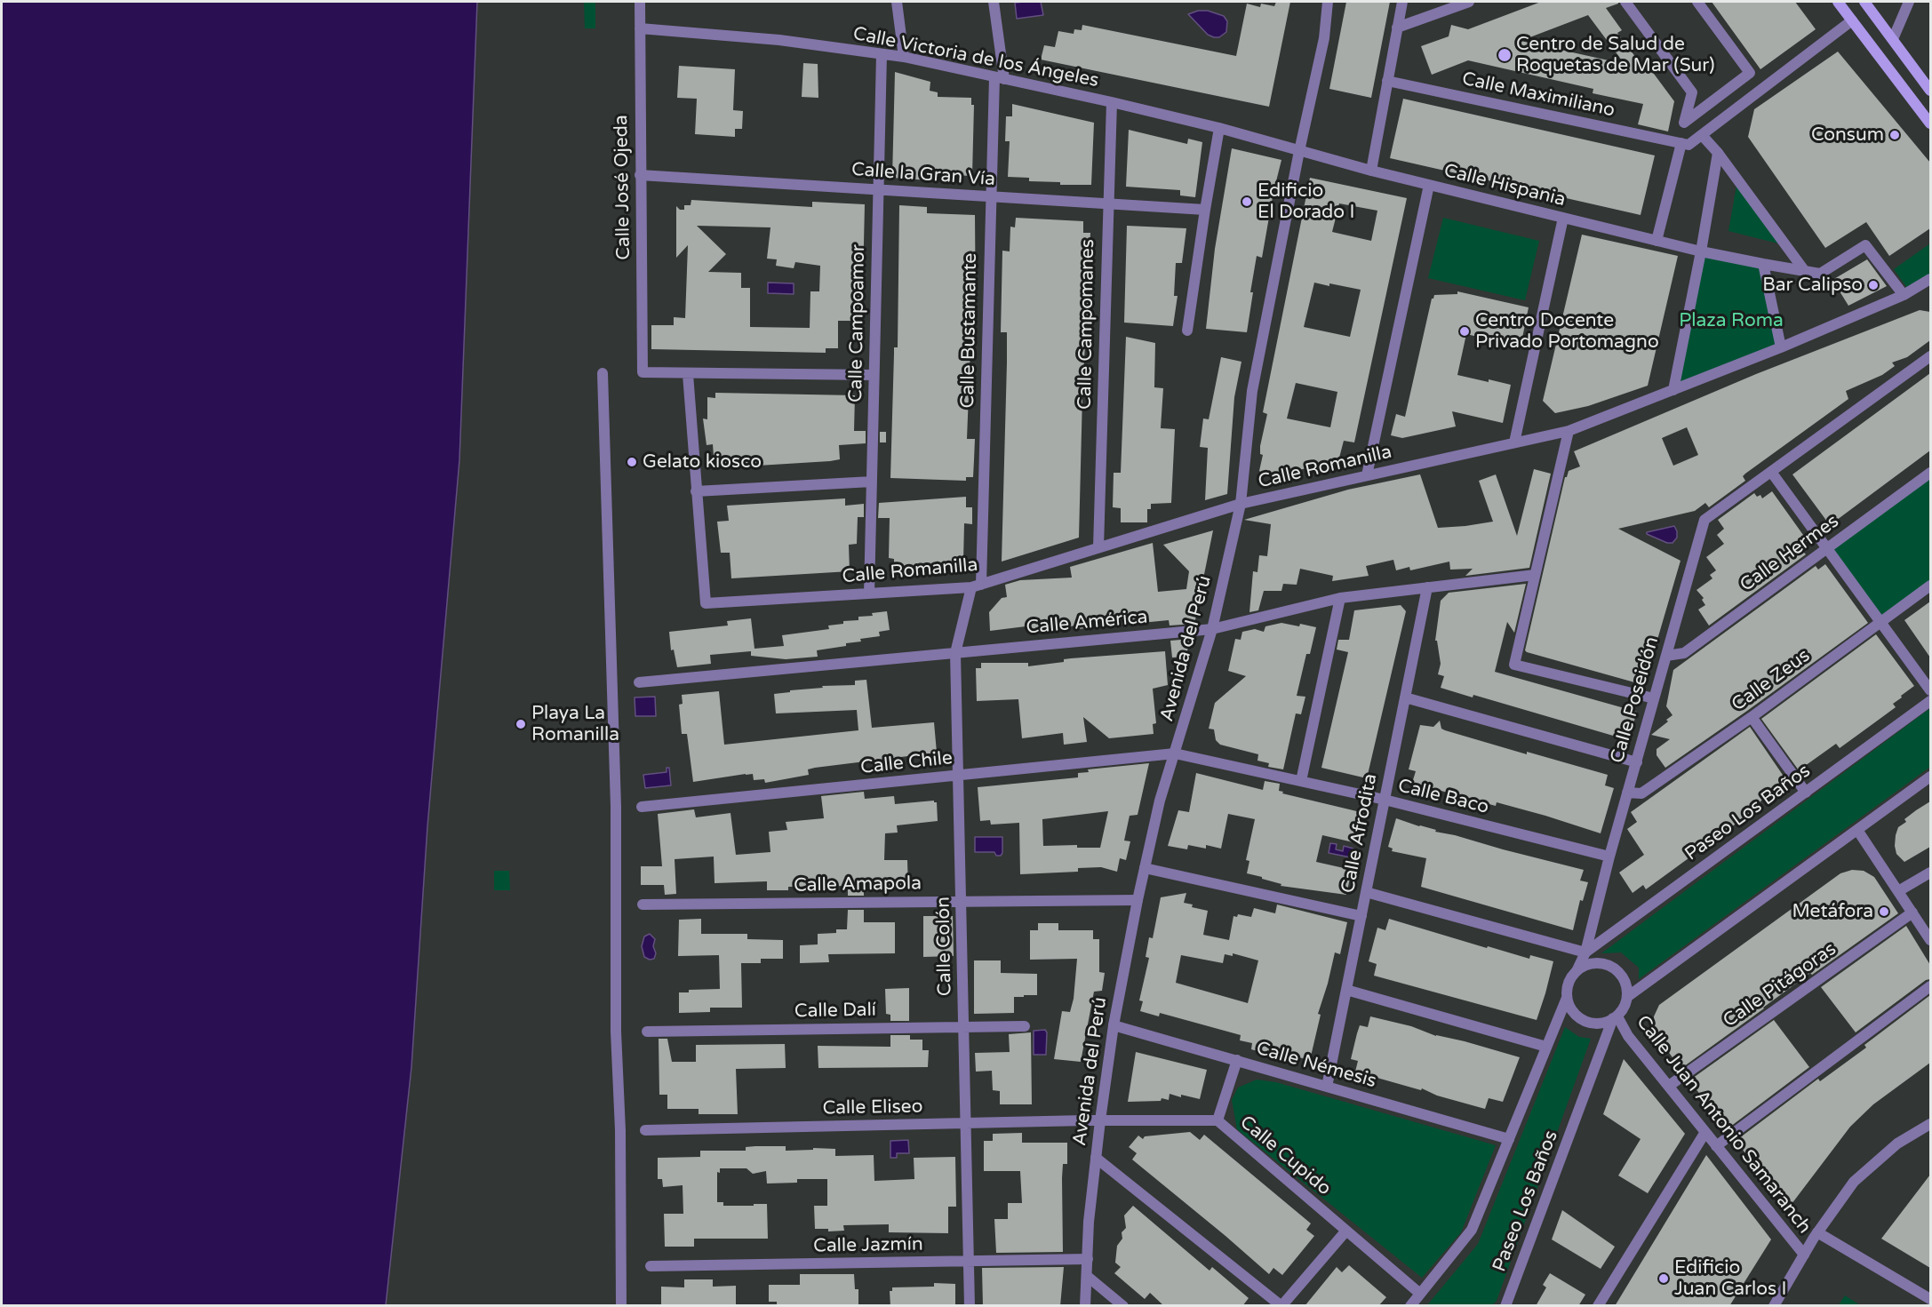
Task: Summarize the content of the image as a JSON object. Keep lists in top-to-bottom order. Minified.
{"streets":{"street":["Calle Victoria de los Ángeles","Calle Maximiliano","Calle la Gran Vía","Calle Hispania","Calle José Ojeda","Calle Campoamor","Calle Campomanes","Calle Bustamante","Calle Romanilla","Calle Hermes","Calle América","Avenida del Perú","Calle Zeus","Calle Poseidón","Calle Chile","Calle Baco","Paseo Los Baños","Calle Afrodita","Calle Amapola","Calle Colón","Calle Pitágoras","Calle Dalí","Calle Némesis","Calle Eliseo","Calle Juan Antonio Samaranch","Calle Cupido","Calle Jazmín"]},"crossings":[["Calle Victoria de los Ángeles","Calle Hispania"],["Calle Victoria de los Ángeles","Calle José Ojeda"],["Calle Victoria de los Ángeles","Calle Campoamor"],["Calle Victoria de los Ángeles","Calle Campomanes"],["Calle Victoria de los Ángeles","Calle Bustamante"],["Calle Victoria de los Ángeles","Avenida del Perú"],["Calle la Gran Vía","Calle José Ojeda"],["Calle la Gran Vía","Calle Campoamor"],["Calle la Gran Vía","Calle Campomanes"],["Calle la Gran Vía","Calle Bustamante"],["Calle Hispania","Calle Romanilla"],["Calle Hispania","Avenida del Perú"],["Calle Campoamor","Calle Romanilla"],["Calle Campomanes","Calle Romanilla"],["Calle Bustamante","Calle Romanilla"],["Calle Bustamante","Calle Colón"],["Calle Romanilla","Avenida del Perú"],["Calle Romanilla","Calle Colón"],["Calle Hermes","Calle Poseidón"],["Calle América","Avenida del Perú"],["Calle América","Calle Afrodita"],["Calle América","Calle Colón"],["Avenida del Perú","Calle Chile"],["Avenida del Perú","Calle Baco"],["Avenida del Perú","Calle Amapola"],["Avenida del Perú","Calle Némesis"],["Avenida del Perú","Calle Eliseo"],["Avenida del Perú","Calle Cupido"],["Avenida del Perú","Calle Jazmín"],["Calle Zeus","Calle Poseidón"],["Calle Poseidón","Calle Baco"],["Calle Poseidón","Paseo Los Baños"],["Calle Poseidón","Calle Juan Antonio Samaranch"],["Calle Chile","Calle Baco"],["Calle Chile","Calle Colón"],["Calle Baco","Calle Afrodita"],["Paseo Los Baños","Calle Némesis"],["Paseo Los Baños","Calle Juan Antonio Samaranch"],["Paseo Los Baños","Calle Cupido"],["Calle Afrodita","Calle Némesis"],["Calle Amapola","Calle Colón"],["Calle Colón","Calle Dalí"],["Calle Colón","Calle Eliseo"],["Calle Colón","Calle Jazmín"],["Calle Pitágoras","Calle Juan Antonio Samaranch"],["Calle Eliseo","Calle Cupido"]],"parks":["Plaza Roma"],"places":["Centro de Salud de Roquetas de Mar (Sur)","Consum","Edificio El Dorado I","Bar Calipso","Centro Docente Privado Portomagno","Gelato kiosco","Playa La Romanilla","Metáfora","Edificio Juan Carlos I"]}
